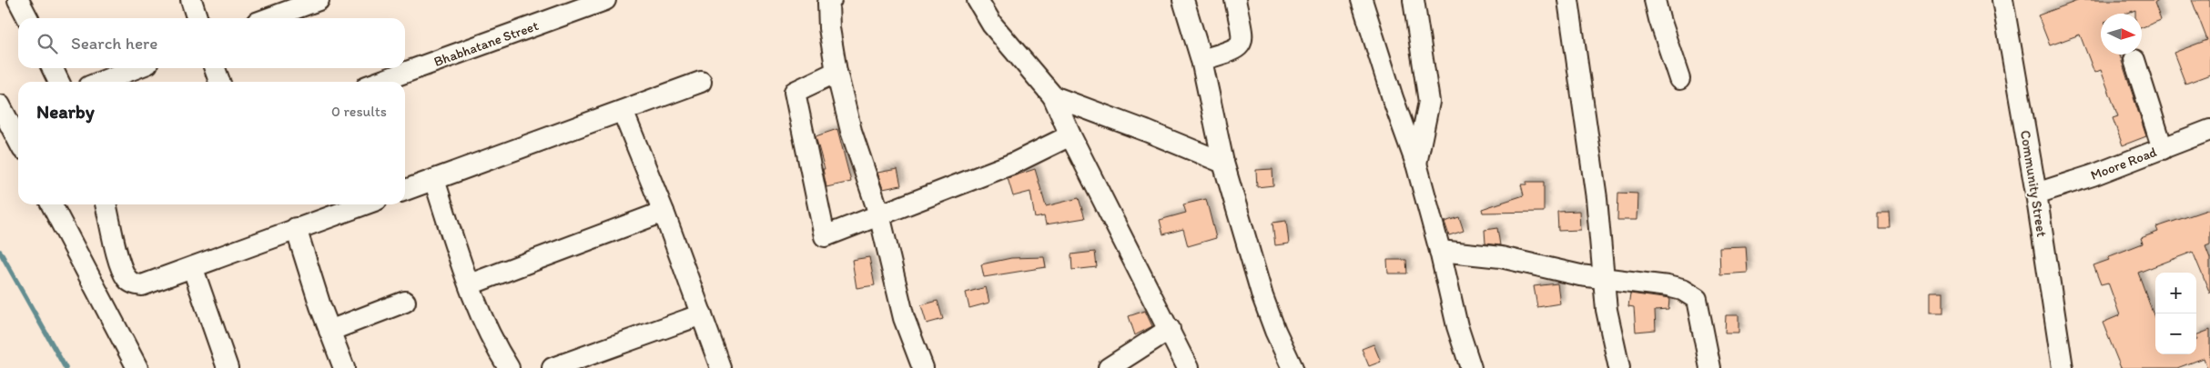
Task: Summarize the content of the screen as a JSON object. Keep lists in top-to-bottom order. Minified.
{"streets":{"street":["Bhabhatane Street","Moore Road","Community Street"]},"crossings":[["Moore Road","Community Street"]],"north":"right","page":{"search":"Search here","heading":["Nearby","0 results"],"map_buttons":["+","−"]}}
